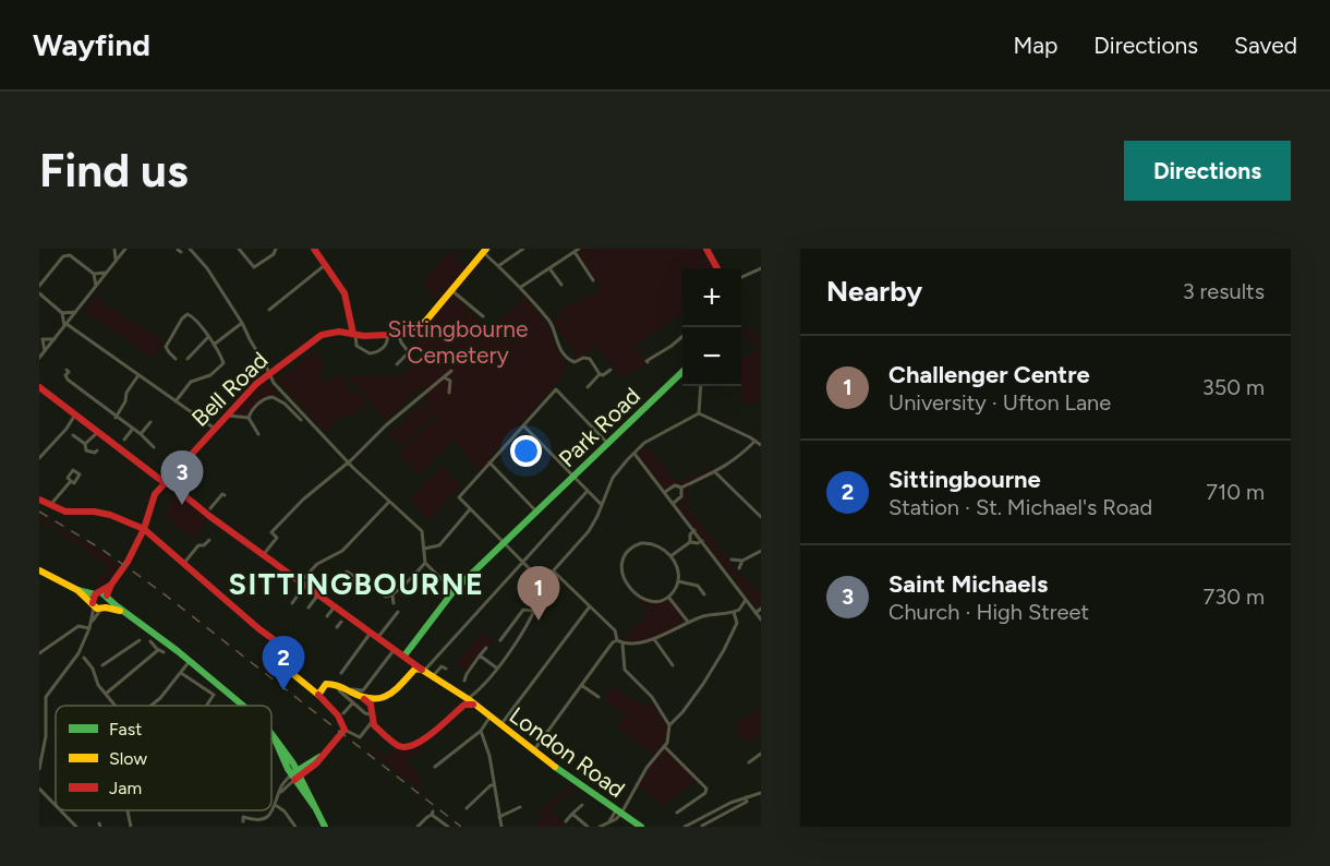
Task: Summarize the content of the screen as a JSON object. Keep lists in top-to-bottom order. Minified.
{"streets":{"main road":["Bell Road","Park Road","London Road"]},"crossings":[["Bell Road","London Road"],["Park Road","London Road"]],"districts":["SITTINGBOURNE"],"parks":["Sittingbourne Cemetery"],"legend":["Fast","Slow","Jam"],"page":{"header":"Wayfind","nav":["Map","Directions","Saved"],"buttons":"Directions","title":"Find us","heading":["Nearby","3 results"],"map_buttons":["+","−"],"list":[{"mark":"1","name":"Challenger Centre","note":"University · Ufton Lane","value":"350 m"},{"mark":"2","name":"Sittingbourne","note":"Station · St. Michael's Road","value":"710 m"},{"mark":"3","name":"Saint Michaels","note":"Church · High Street","value":"730 m"}],"pins":["3","1","2"]}}
